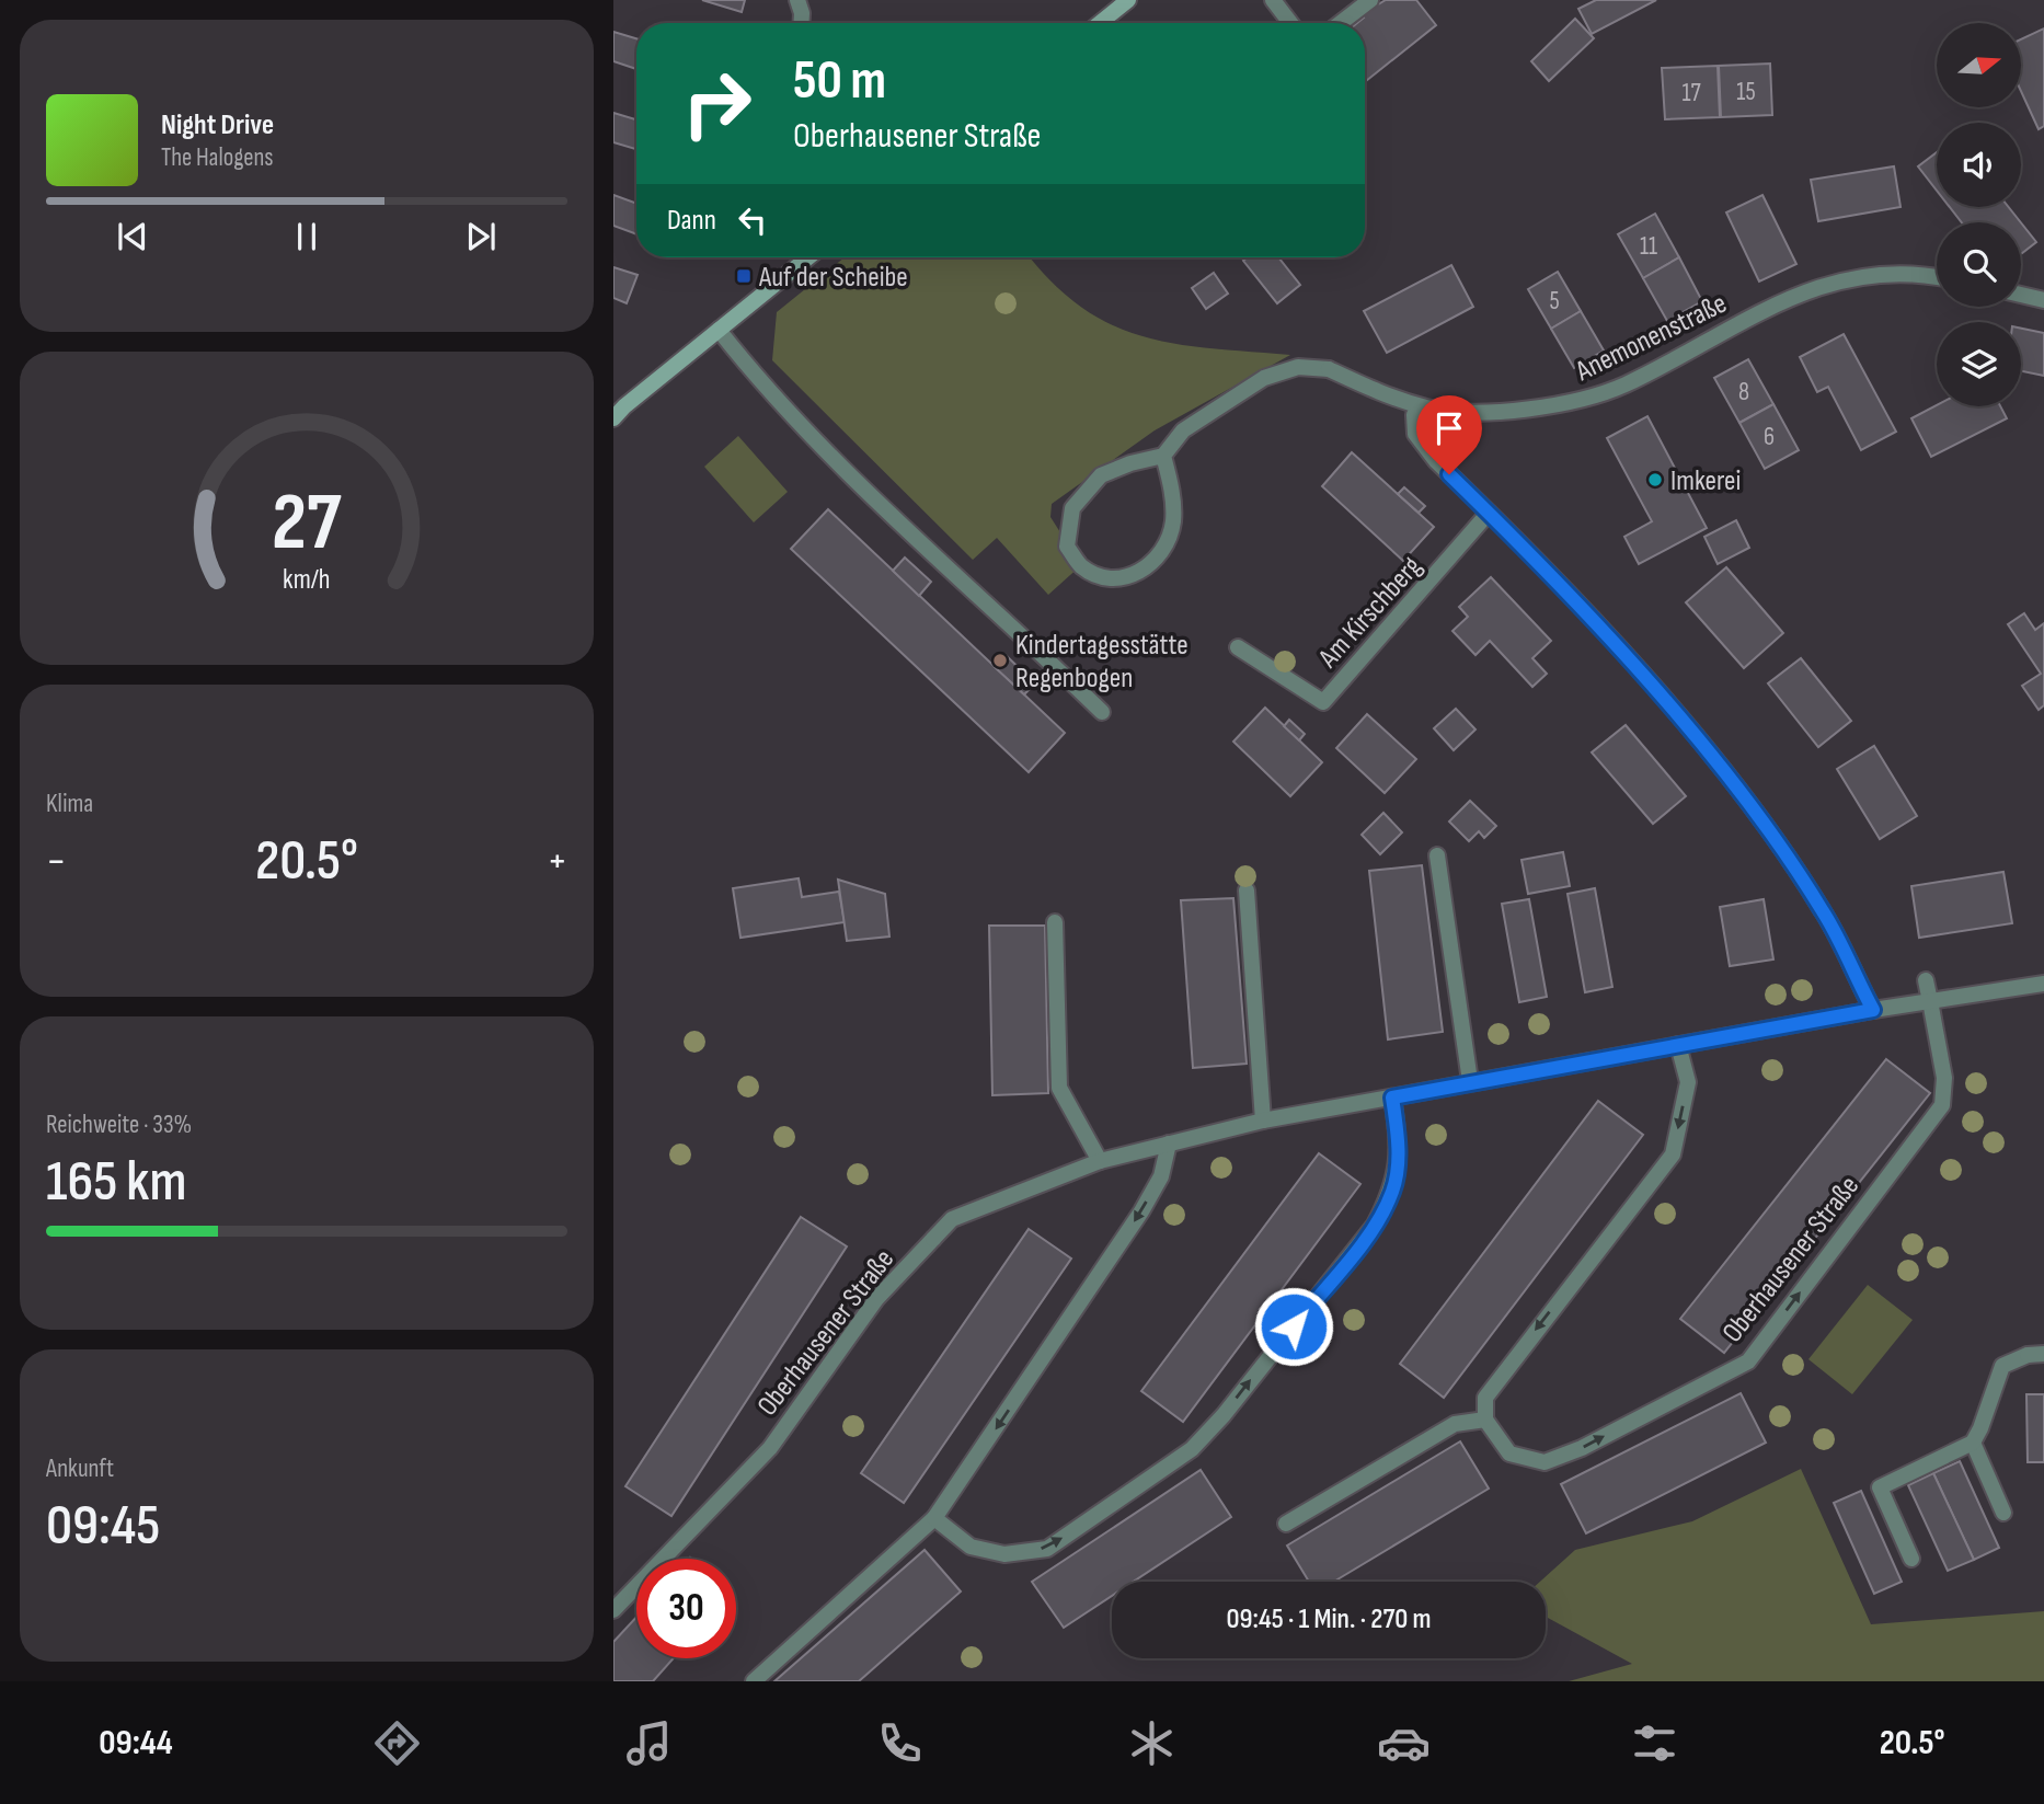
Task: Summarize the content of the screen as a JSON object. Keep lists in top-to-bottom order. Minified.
{"streets":{"street":["Anemonenstraße","Am Kirschberg","Oberhausener Straße"]},"places":{"transit":["Auf der Scheibe"],"other":["Imkerei","Kindertagesstätte Regenbogen"]},"house_numbers":["15","17","11","5","8","6"],"north":"right","page":{"turn":["50 m","Oberhausener Straße"],"song":["Night Drive","The Halogens"],"then":"Dann","tile":["Klima",["Reichweite · 33%","165 km"],["Ankunft","09:45"]],"heat":["−","20.5°","+"],"limit":"30","trip":"09:45 · 1 Min. · 270 m","tabs":["09:44","20.5°"],"gauge":["27","km/h"]}}
